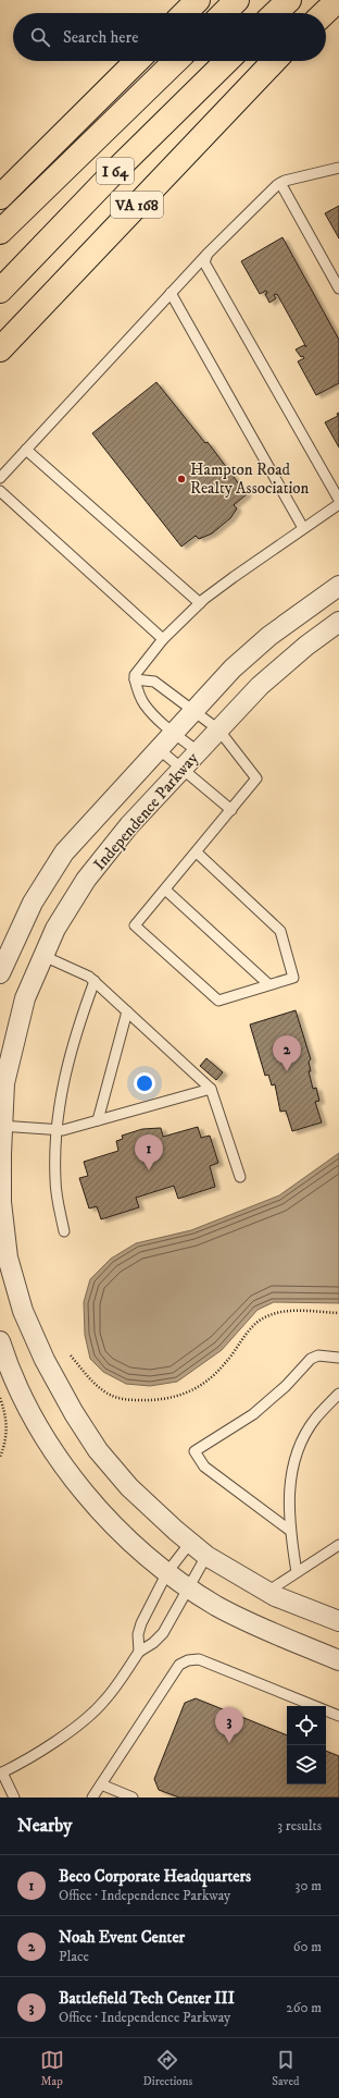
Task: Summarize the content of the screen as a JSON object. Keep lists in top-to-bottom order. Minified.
{"streets":{"highway":["I 64","VA 168"],"street":["Independence Parkway"]},"places":["Hampton Road Realty Association"],"page":{"search":"Search here","pins":["2","1","3"],"heading":["Nearby","3 results"],"list":[{"mark":"1","name":"Beco Corporate Headquarters","note":"Office · Independence Parkway","value":"30 m"},{"mark":"2","name":"Noah Event Center","note":"Place","value":"60 m"},{"mark":"3","name":"Battlefield Tech Center III","note":"Office · Independence Parkway","value":"260 m"}],"nav":["Map","Directions","Saved"]}}
